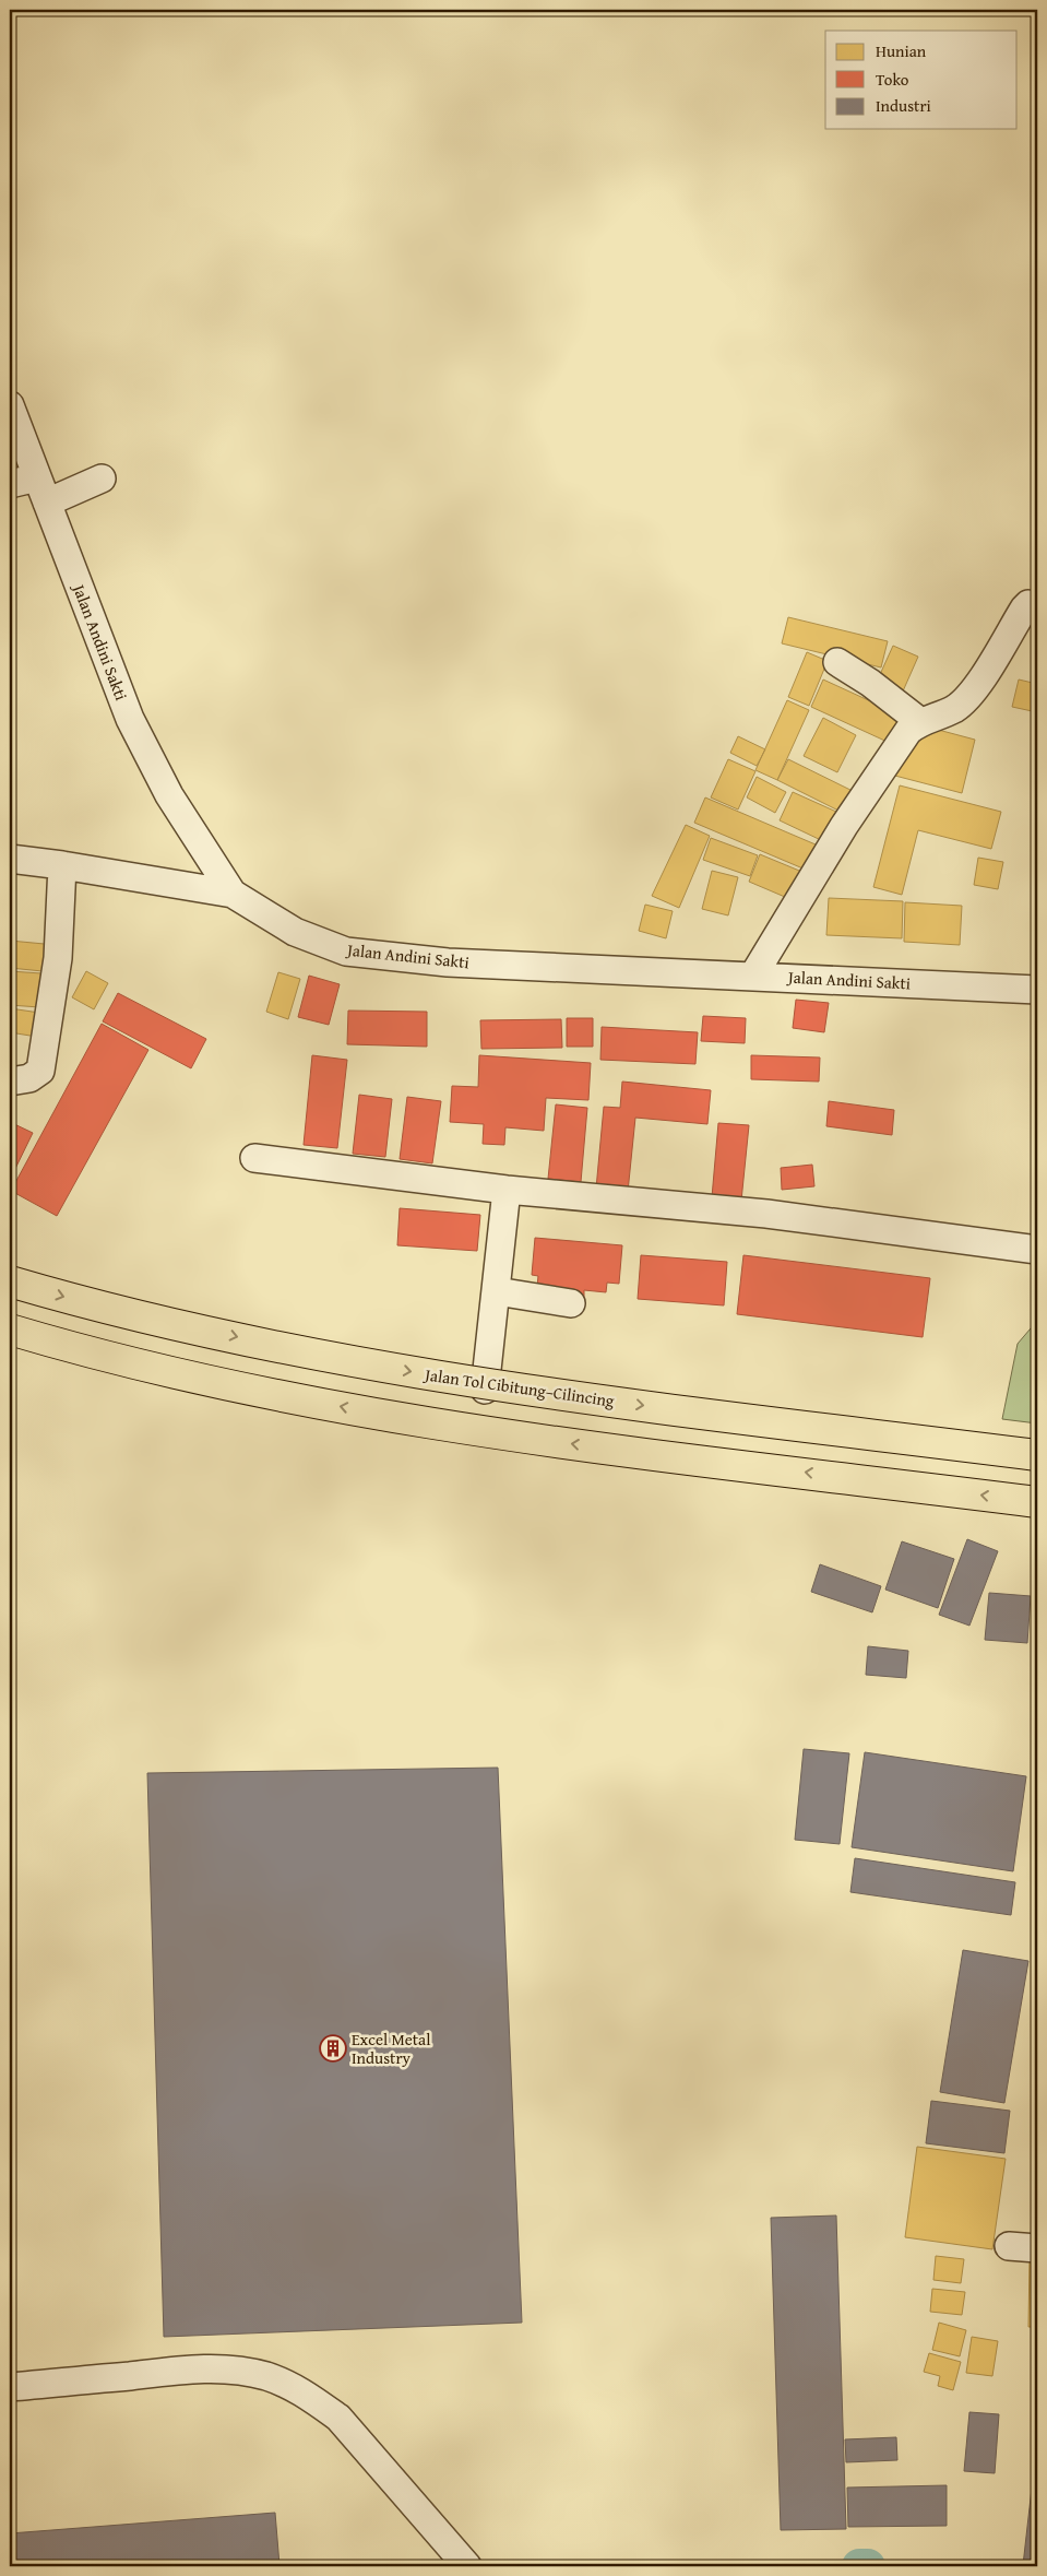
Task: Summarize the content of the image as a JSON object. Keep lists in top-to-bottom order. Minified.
{"streets":{"highway":["Jalan Tol Cibitung–Cilincing"],"street":["Jalan Andini Sakti"]},"places":{"building":["Excel Metal Industry"]},"legend":["Hunian","Toko","Industri"]}
